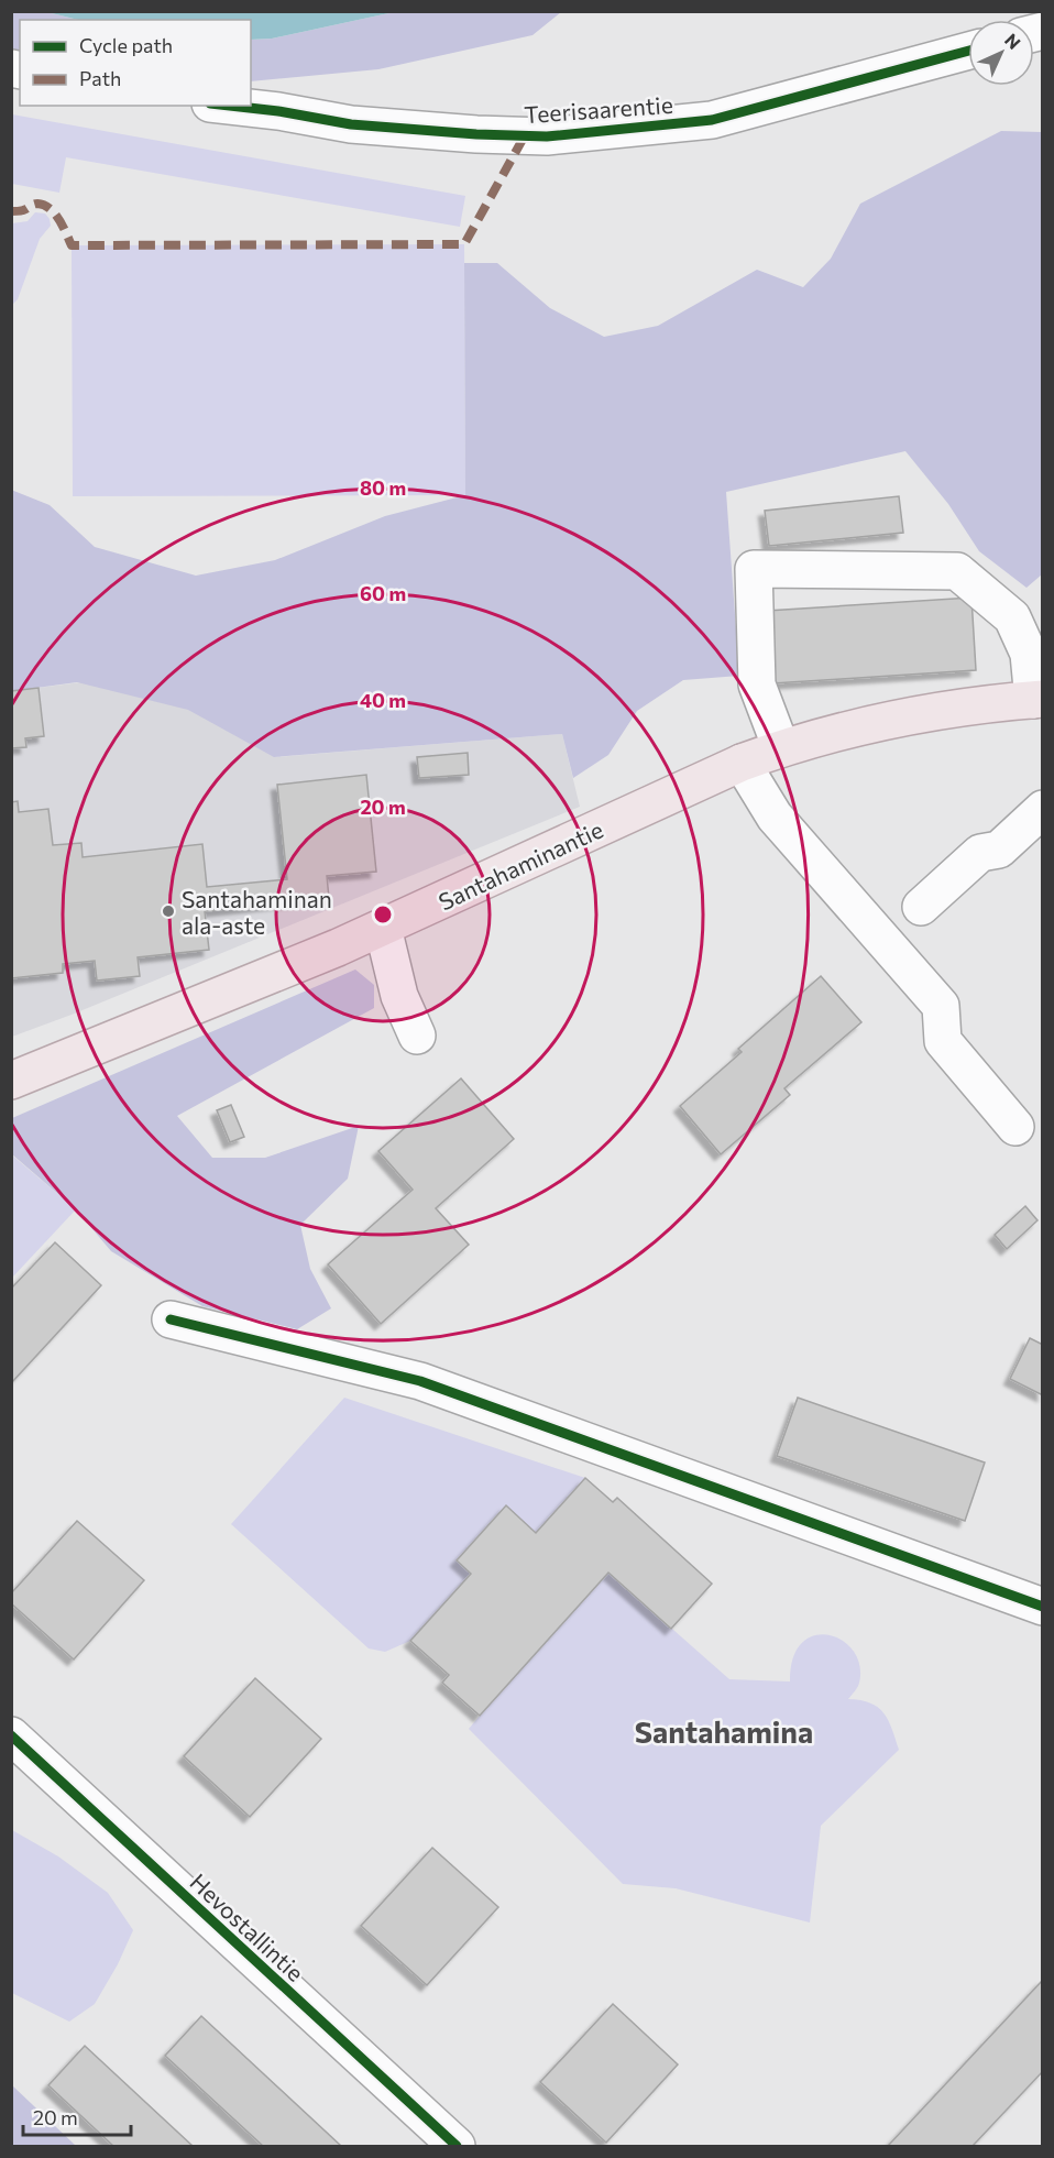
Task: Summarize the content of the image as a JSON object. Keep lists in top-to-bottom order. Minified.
{"streets":{"main road":["Santahaminantie"],"street":["Teerisaarentie","Hevostallintie"]},"districts":["Santahamina"],"places":["Santahaminan ala-aste"],"legend":["Cycle path","Path"],"scale_bar":"20 m","north":"top right","rings":["80 m","60 m","40 m","20 m"]}
